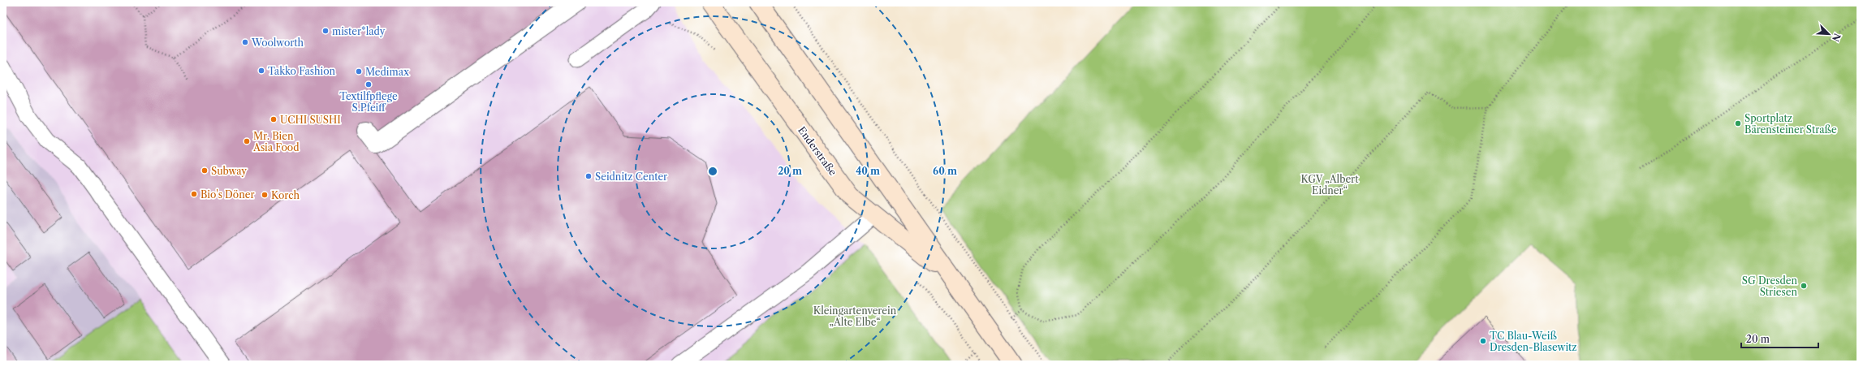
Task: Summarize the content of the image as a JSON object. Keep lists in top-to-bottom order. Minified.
{"streets":{"main road":["Enderstraße"]},"parks":["KGV „Albert Eidner“","Kleingartenverein „Alte Elbe“"],"places":["mister*lady","Woolworth","Takko Fashion","Medimax","Textilfpflege S.Pfeiff","UCHI SUSHI","Sportplatz Bärensteiner Straße","Mr. Bien Asia Food","Subway","Seidnitz Center","Bio's Döner","Korch","SG Dresden Striesen","TC Blau-Weiß Dresden-Blasewitz"],"scale_bar":"20 m","north":"bottom right","rings":["20 m","40 m","60 m"]}
